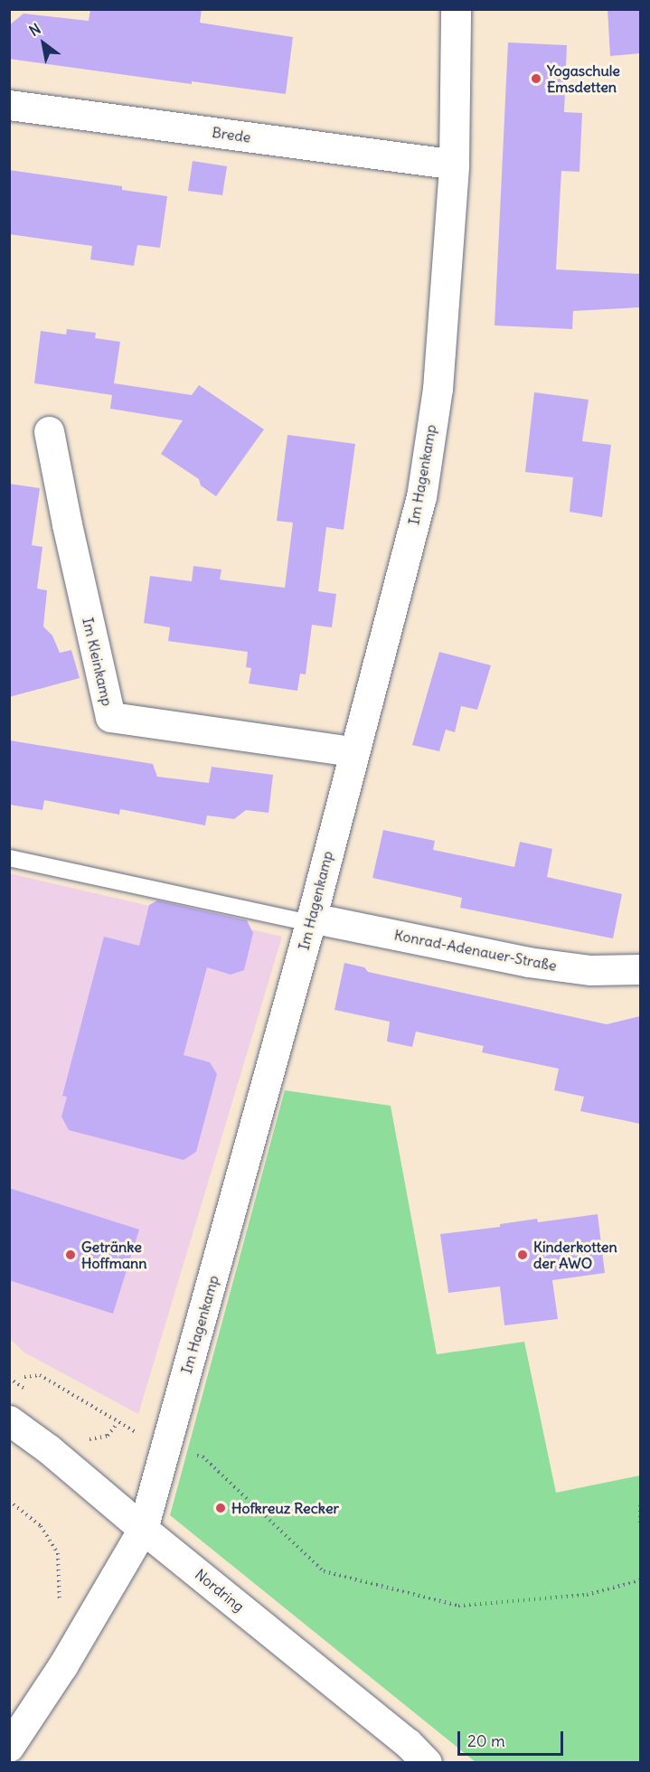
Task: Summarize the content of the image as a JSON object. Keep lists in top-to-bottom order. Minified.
{"streets":{"street":["Brede","Im Hagenkamp","Im Kleinkamp","Konrad-Adenauer-Straße","Nordring"]},"crossings":[["Brede","Im Hagenkamp"],["Im Hagenkamp","Im Kleinkamp"],["Im Hagenkamp","Konrad-Adenauer-Straße"],["Im Hagenkamp","Nordring"]],"places":["Yogaschule Emsdetten","Getränke Hoffmann","Kinderkotten der AWO","Hofkreuz Recker"],"scale_bar":"20 m","north":"top left"}
